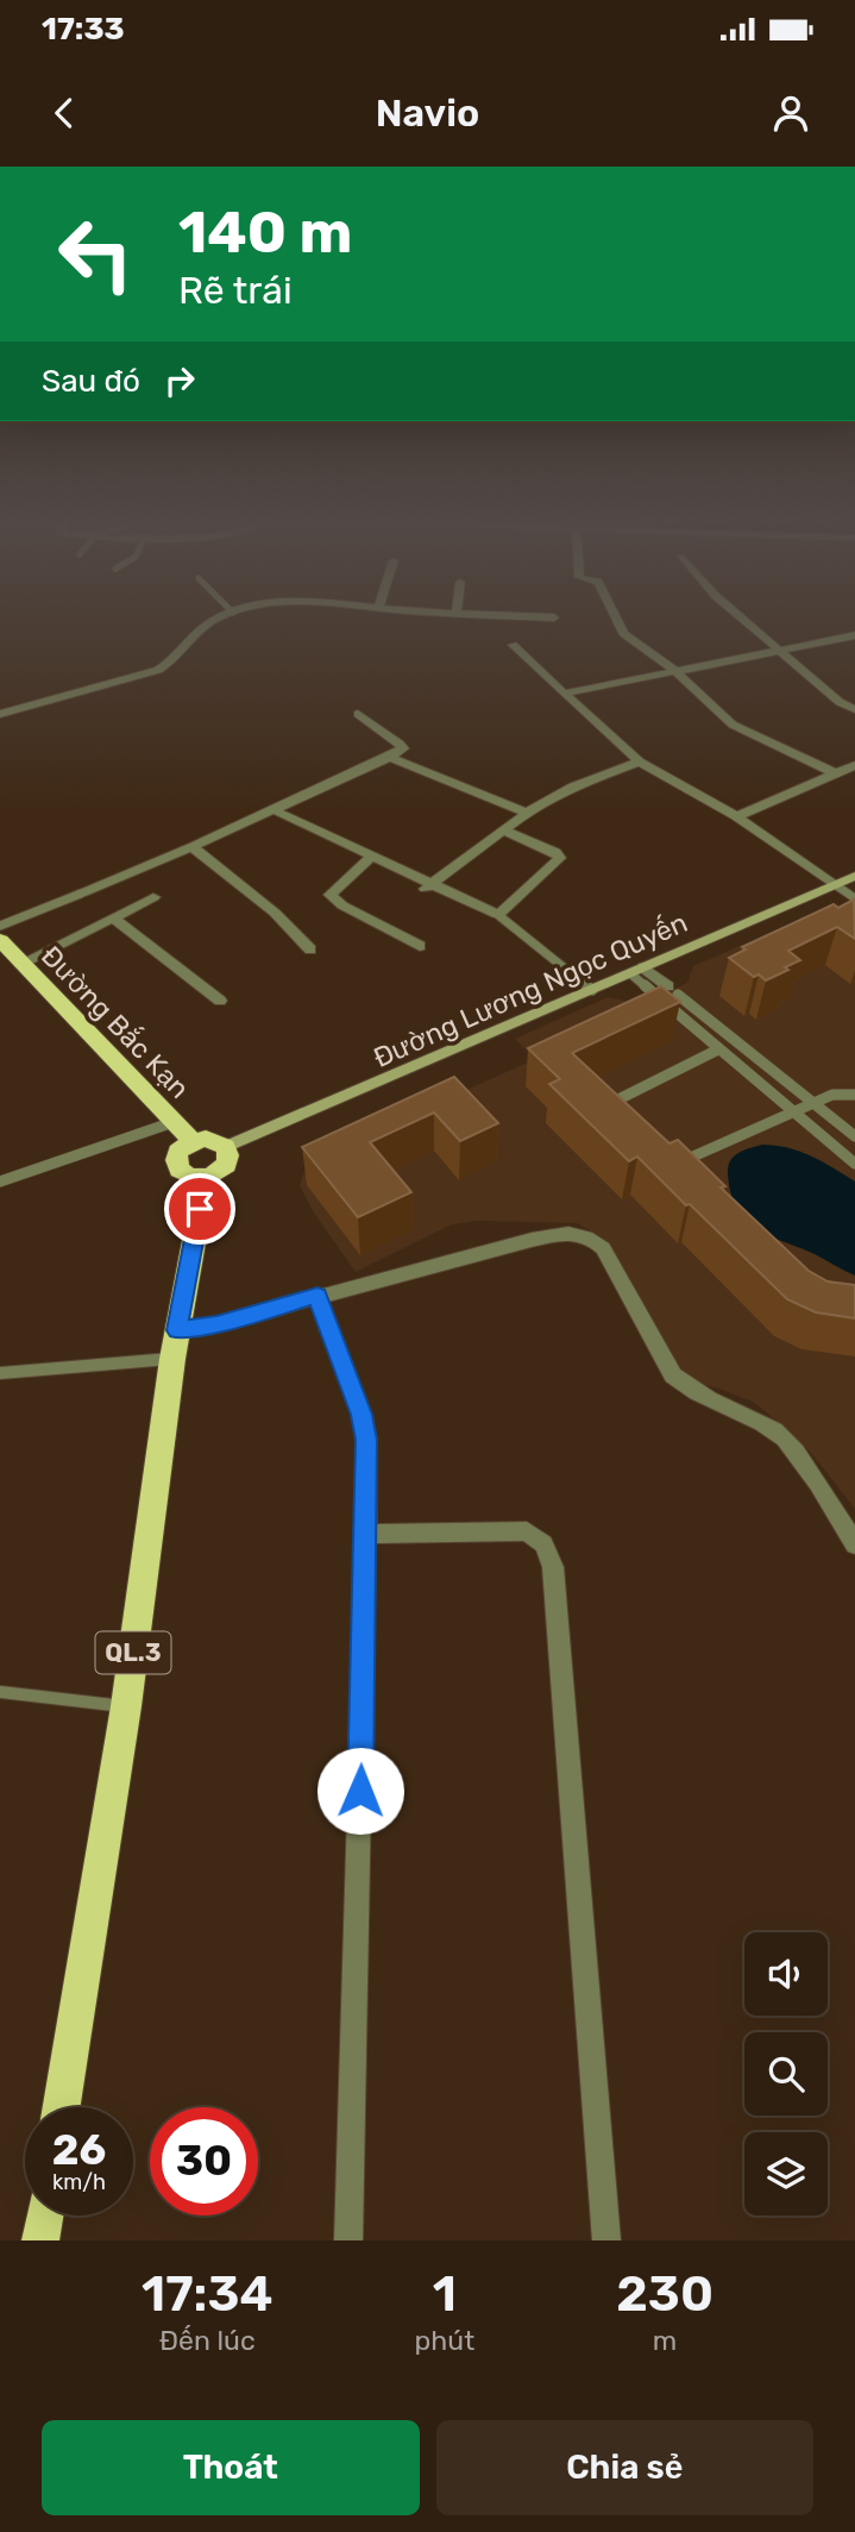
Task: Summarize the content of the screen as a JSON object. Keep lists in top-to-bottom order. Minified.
{"streets":{"highway":["Đường Bắc Kạn","QL.3"],"main road":["Đường Lương Ngọc Quyến"]},"crossings":[["Đường Lương Ngọc Quyến","Đường Bắc Kạn"],["Đường Lương Ngọc Quyến","QL.3"],["Đường Bắc Kạn","QL.3"]],"page":{"status":"17:33","header":"Navio","turn":["140 m","Rẽ trái"],"then":"Sau đó","speed":"26 km/h","limit":"30","eta":["17:34","Đến lúc","1","phút","230","m"],"buttons":["Thoát","Chia sẻ"]}}
